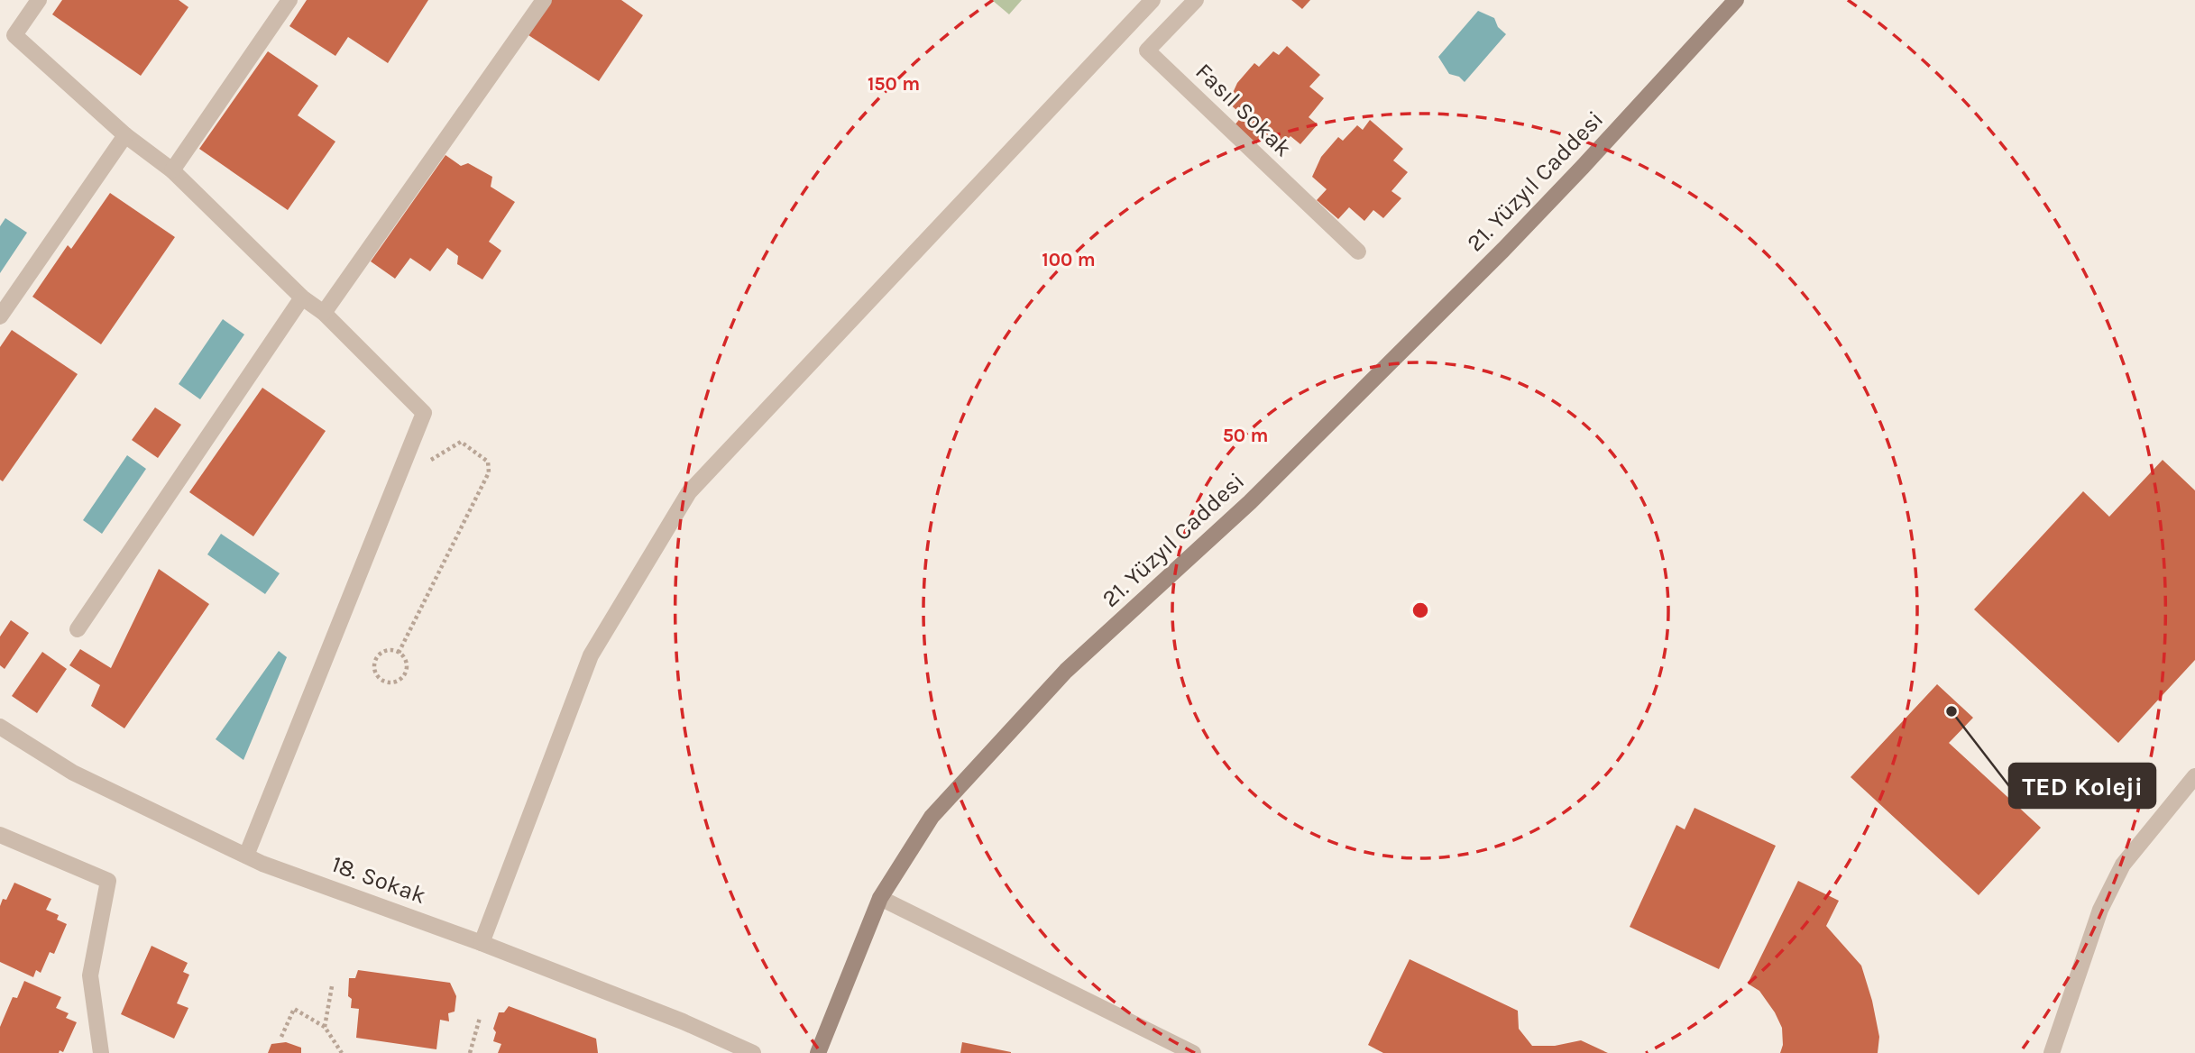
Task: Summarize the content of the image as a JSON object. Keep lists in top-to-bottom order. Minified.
{"streets":{"street":["Fasıl Sokak","21. Yüzyıl Caddesi","18. Sokak"]},"places":["TED Koleji"],"rings":["150 m","100 m","50 m"]}
